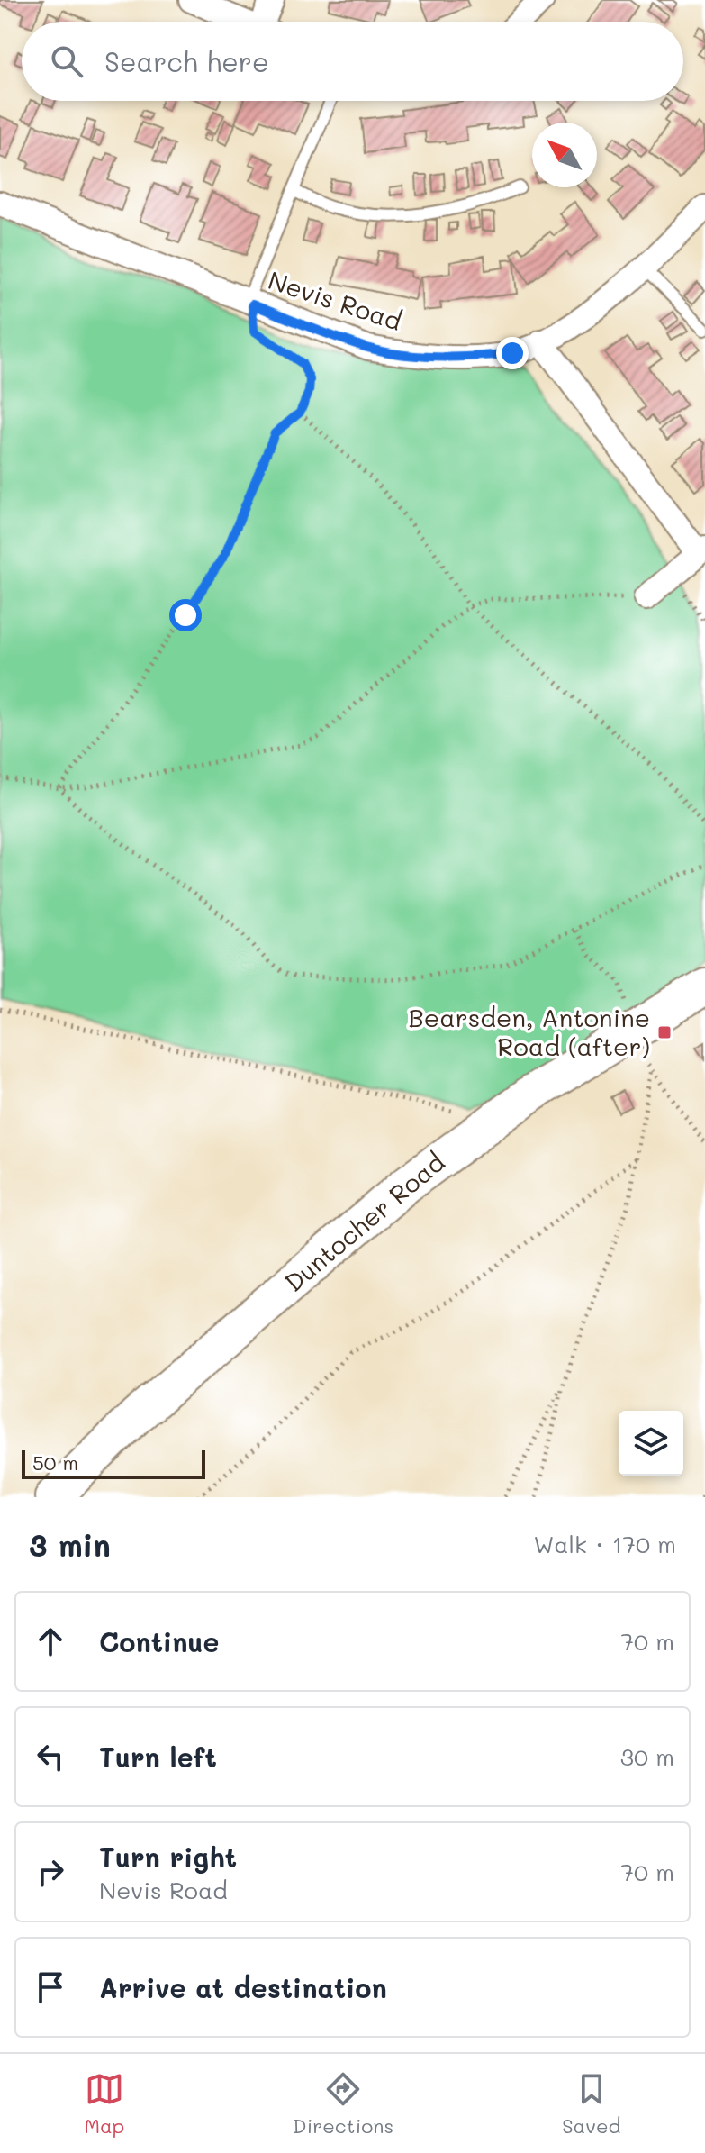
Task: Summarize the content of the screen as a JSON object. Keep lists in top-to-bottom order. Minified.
{"streets":{"main road":["Duntocher Road"],"street":["Nevis Road"]},"places":{"transit":["Bearsden, Antonine Road (after)"]},"scale_bar":"50 m","north":"top left","page":{"search":"Search here","scale":"50 m","heading":["3 min","Walk · 170 m"],"list":[["Continue","70 m"],["Turn left","30 m"],["Turn right","Nevis Road","70 m"],"Arrive at destination"],"nav":["Map","Directions","Saved"]}}
